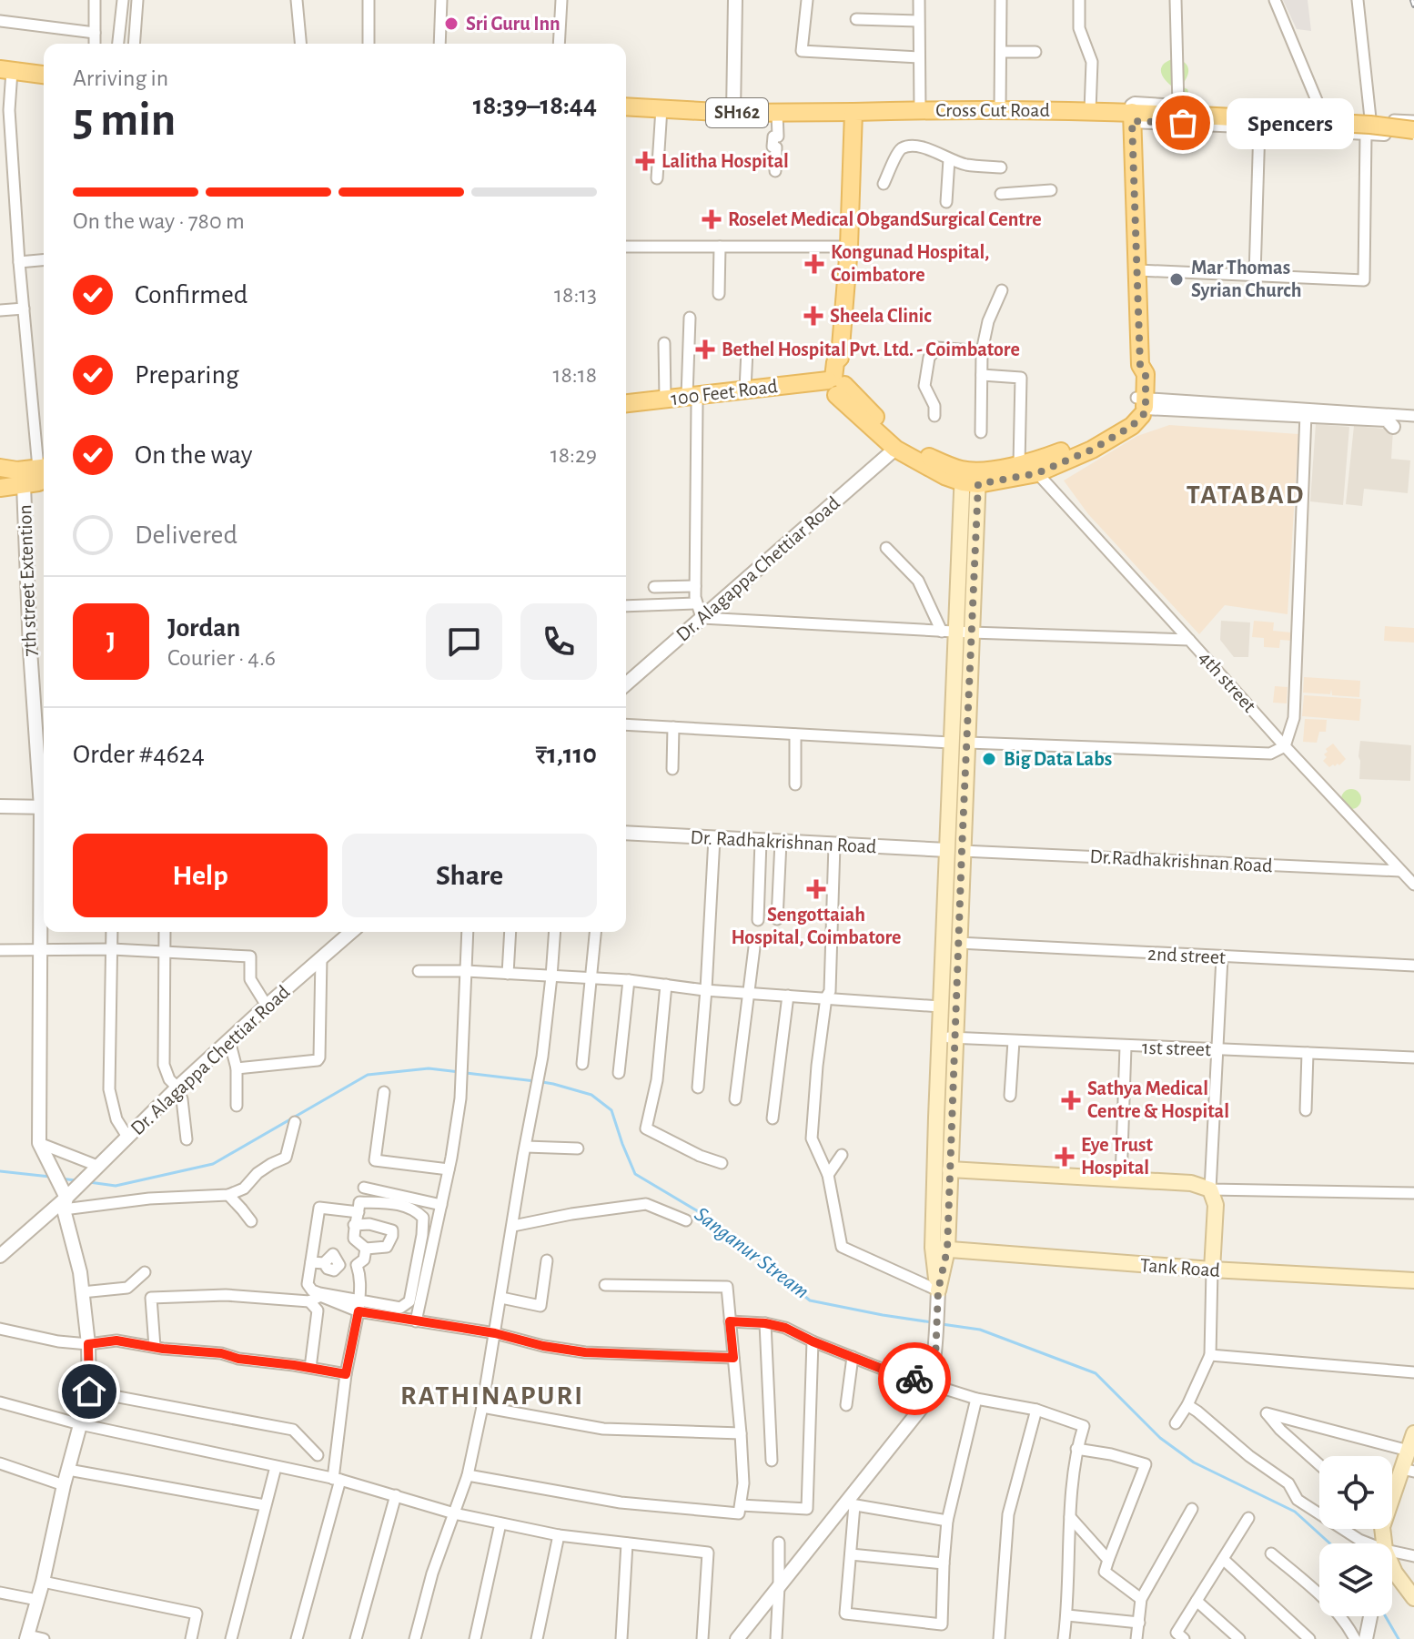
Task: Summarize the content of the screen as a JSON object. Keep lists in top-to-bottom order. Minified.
{"streets":{"main road":["Cross Cut Road","SH162","100 Feet Road","Tank Road"],"street":["Dr. Alagappa Chettiar Road","7th street Extention","4th street","Dr. Radhakrishnan Road","Dr.Radhakrishnan Road","2nd street","1st street"]},"crossings":[["4th street","Dr.Radhakrishnan Road"],["Dr. Radhakrishnan Road","Dr.Radhakrishnan Road"]],"districts":["TATABAD","RATHINAPURI"],"water":["Sanganur Stream"],"places":{"other":["Sri Guru Inn","Spencers","Mar Thomas Syrian Church","Big Data Labs"],"health":["Lalitha Hospital","Roselet Medical ObgandSurgical Centre","Kongunad Hospital, Coimbatore","Sheela Clinic","Bethel Hospital Pvt. Ltd. - Coimbatore","Sengottaiah Hospital, Coimbatore","Sathya Medical Centre & Hospital","Eye Trust Hospital"]},"page":{"heading":["5 min","Arriving in","18:39–18:44"],"panel":["Jordan","Courier · 4.6","Order #4624","₹1,110"],"bubble":"Spencers","bar":"On the way · 780 m","list":[["Confirmed","18:13"],["Preparing","18:18"],["On the way","18:29"],"Delivered"],"round":"J","buttons":["Help","Share"]}}
